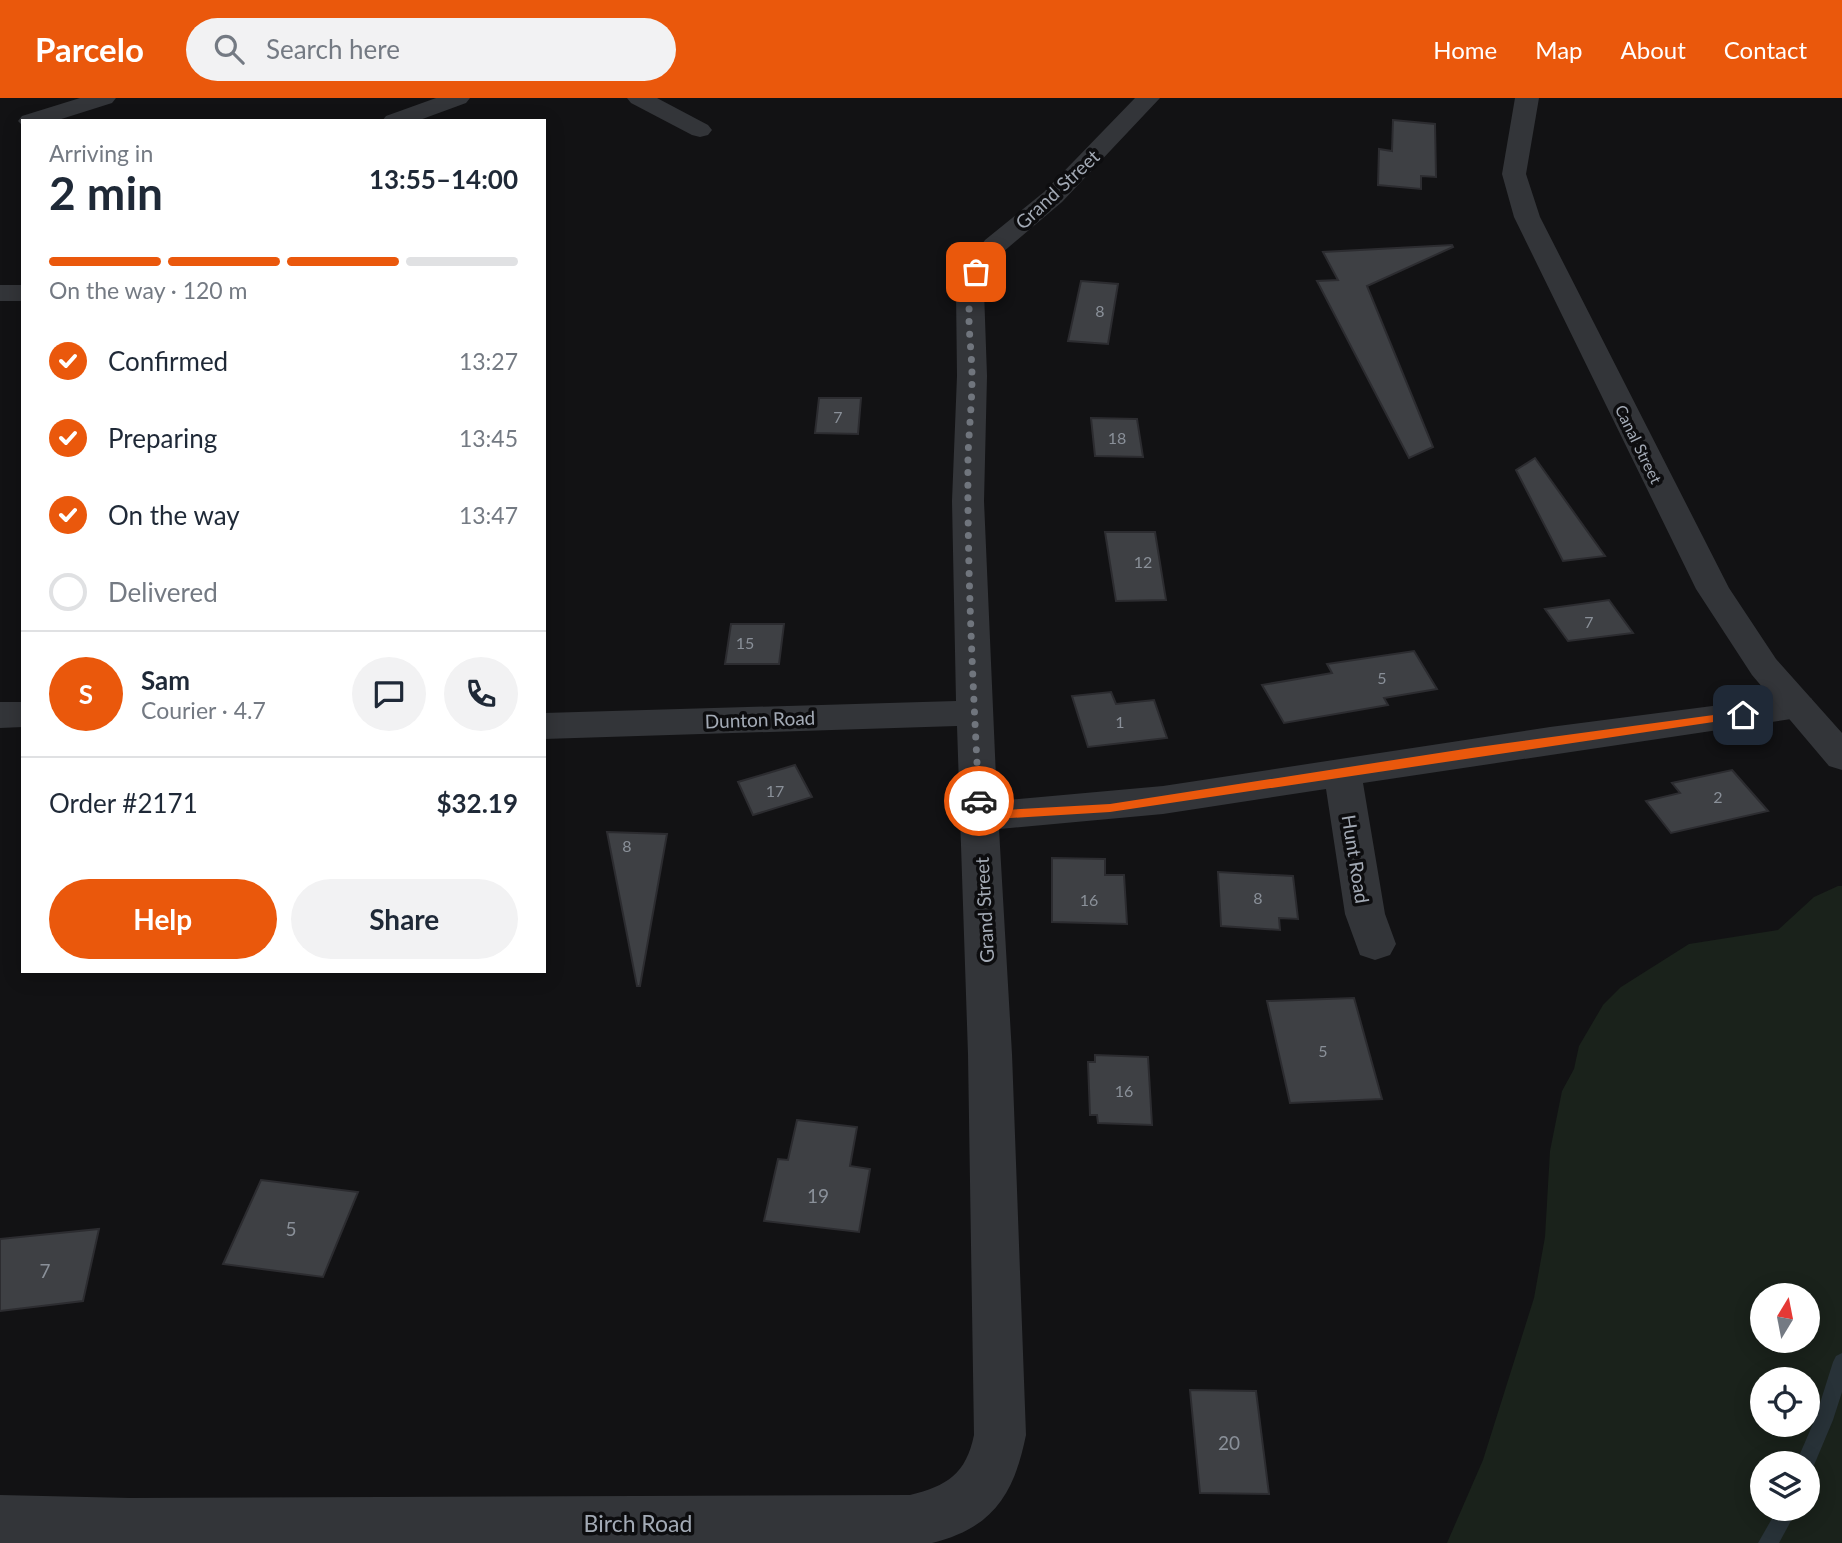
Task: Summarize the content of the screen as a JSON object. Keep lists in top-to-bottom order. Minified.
{"streets":{"street":["Grand Street","Canal Street","Dunton Road","Hunt Road","Birch Road"]},"crossings":[["Grand Street","Dunton Road"],["Grand Street","Birch Road"]],"house_numbers":["8","7","18","12","7","15","5","1","17","2","8","8","16","5","16","19","5","7","20"],"north":"top","page":{"header":"Parcelo","search":"Search here","nav":["Home","Map","About","Contact"],"heading":["2 min","Arriving in","13:55–14:00"],"panel":["Sam","Courier · 4.7","Order #2171","$32.19"],"bar":"On the way · 120 m","list":[["Confirmed","13:27"],["Preparing","13:45"],["On the way","13:47"],"Delivered"],"round":"S","buttons":["Help","Share"]}}
